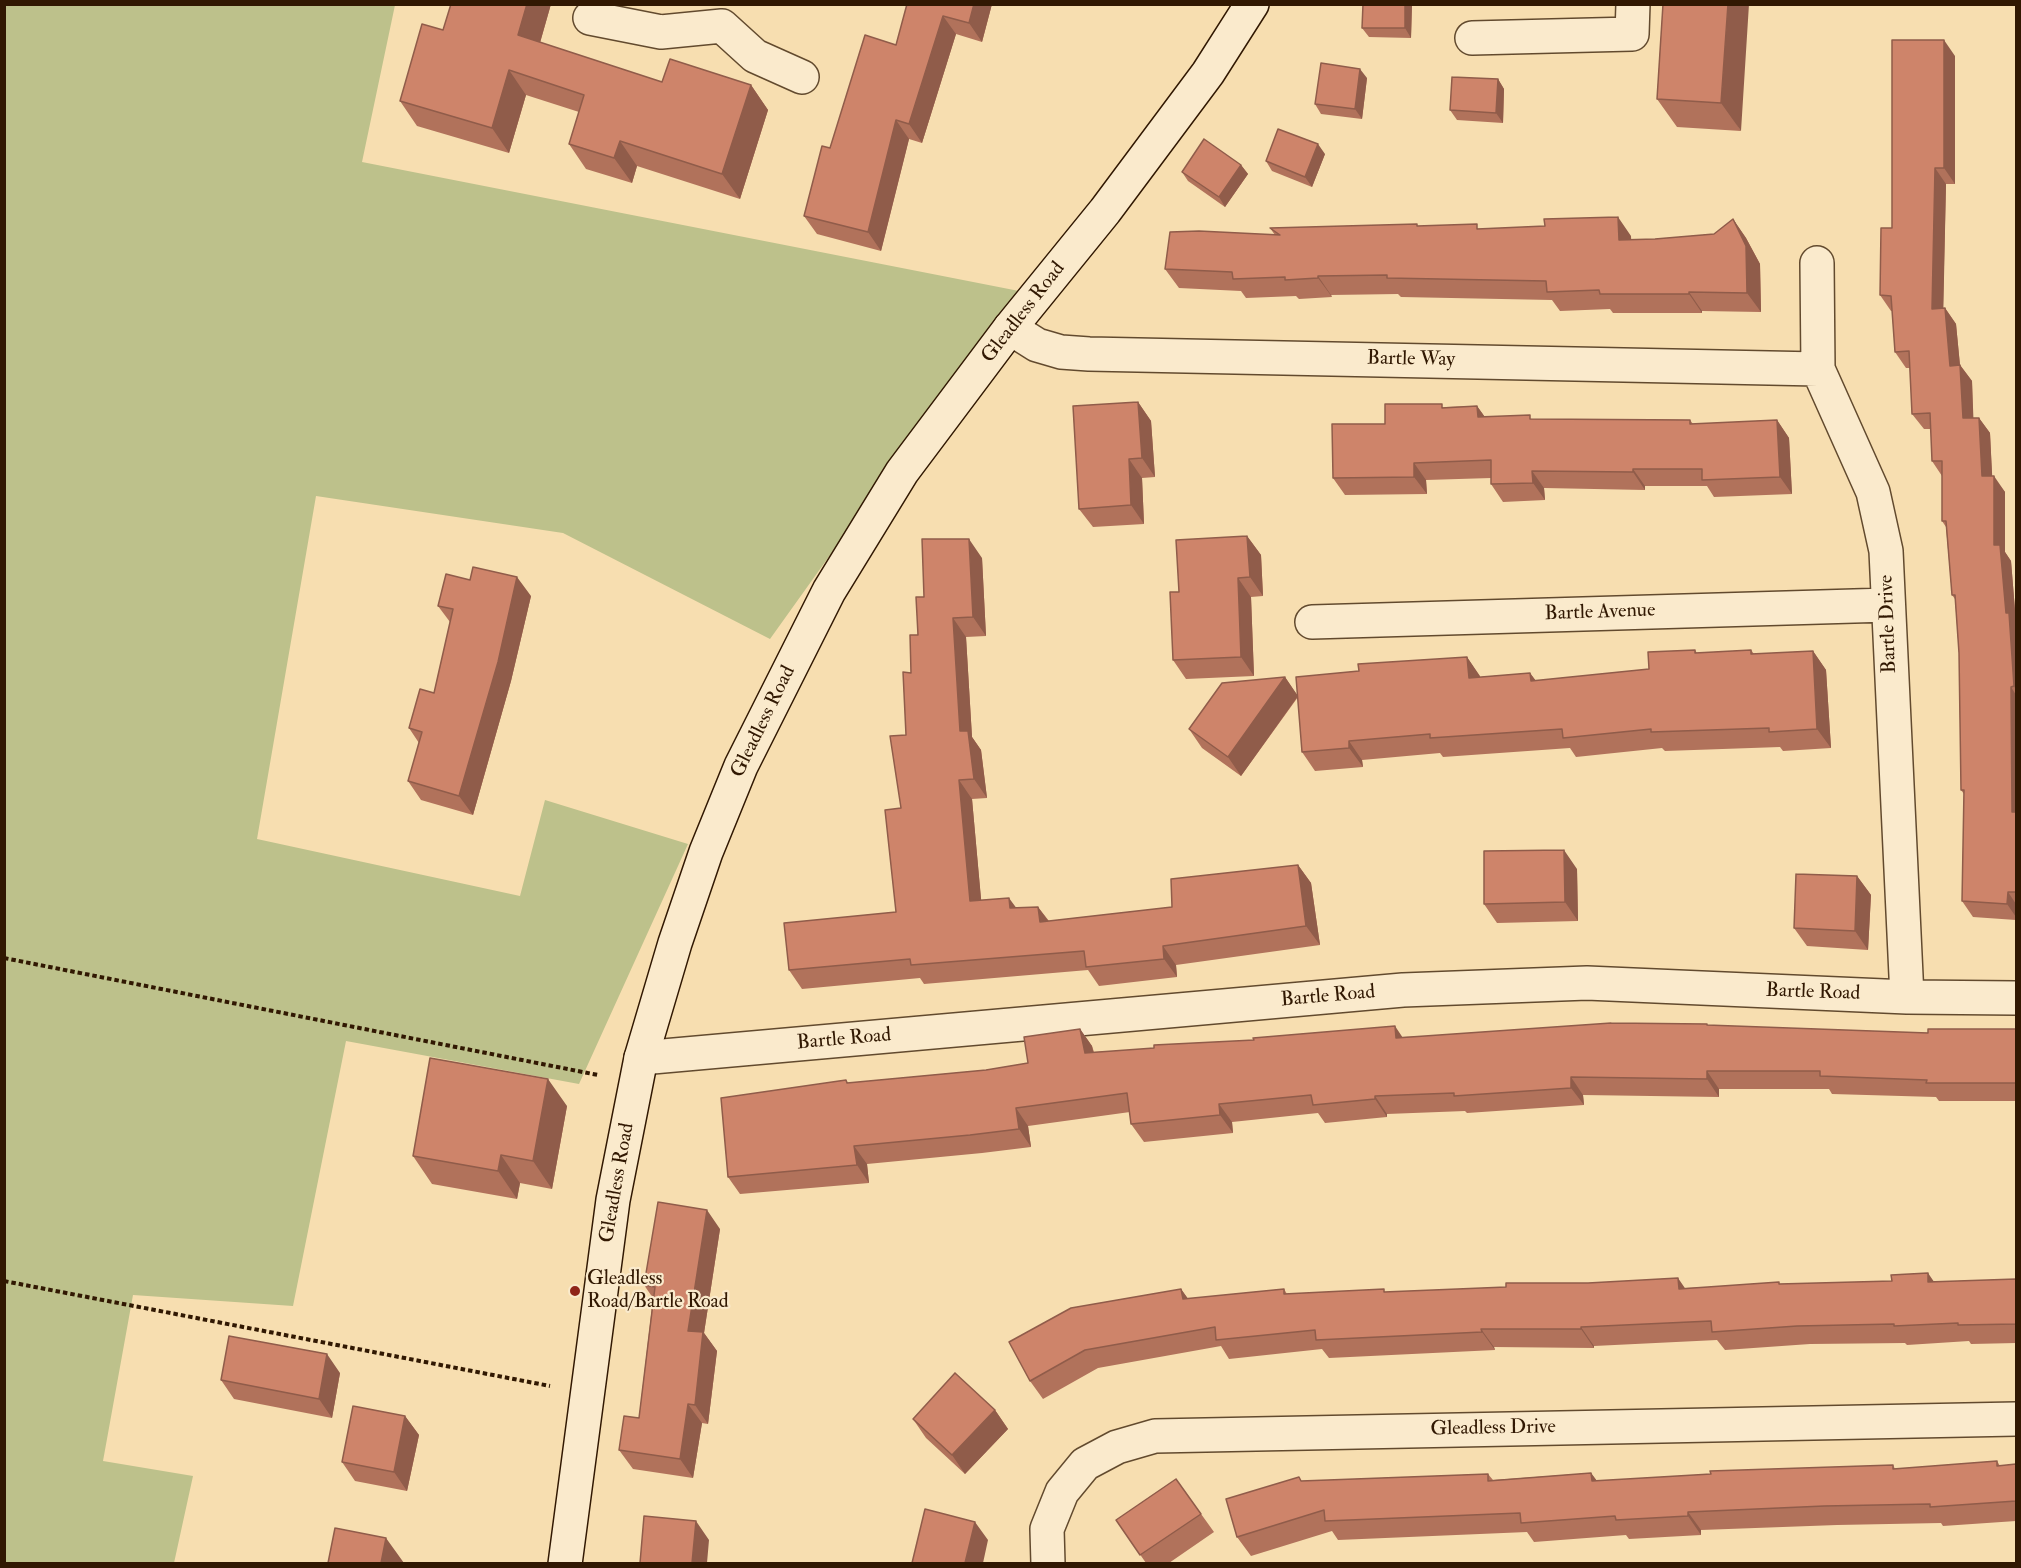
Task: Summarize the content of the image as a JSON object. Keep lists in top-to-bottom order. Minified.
{"streets":{"street":["Gleadless Road","Bartle Way","Bartle Avenue","Bartle Drive","Bartle Road","Gleadless Drive"]},"crossings":[["Gleadless Road","Bartle Way"],["Gleadless Road","Bartle Road"],["Bartle Way","Bartle Drive"],["Bartle Avenue","Bartle Drive"],["Bartle Drive","Bartle Road"]],"places":["Gleadless Road/Bartle Road"]}
